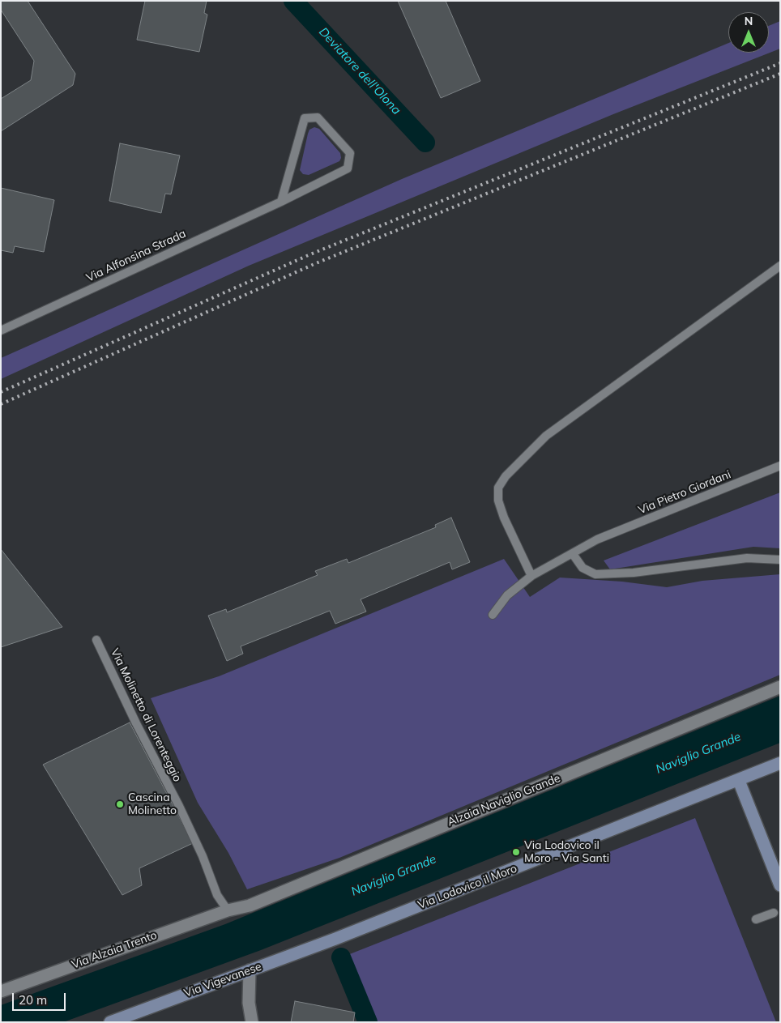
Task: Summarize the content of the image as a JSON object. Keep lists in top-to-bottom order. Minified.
{"streets":{"main road":["Via Lodovico il Moro","Via Vigevanese"],"street":["Alzaia Naviglio Grande","Via Alzaia Trento"],"lane":["Via Alfonsina Strada","Via Pietro Giordani","Via Molinetto di Lorenteggio"]},"crossings":[["Via Molinetto di Lorenteggio","Alzaia Naviglio Grande"],["Via Molinetto di Lorenteggio","Via Alzaia Trento"],["Alzaia Naviglio Grande","Via Alzaia Trento"],["Via Lodovico il Moro","Via Vigevanese"]],"water":["Deviatore dell'Olona","Naviglio Grande"],"places":["Cascina Molinetto","Via Lodovico il Moro - Via Santi"],"scale_bar":"20 m","north":"top"}
